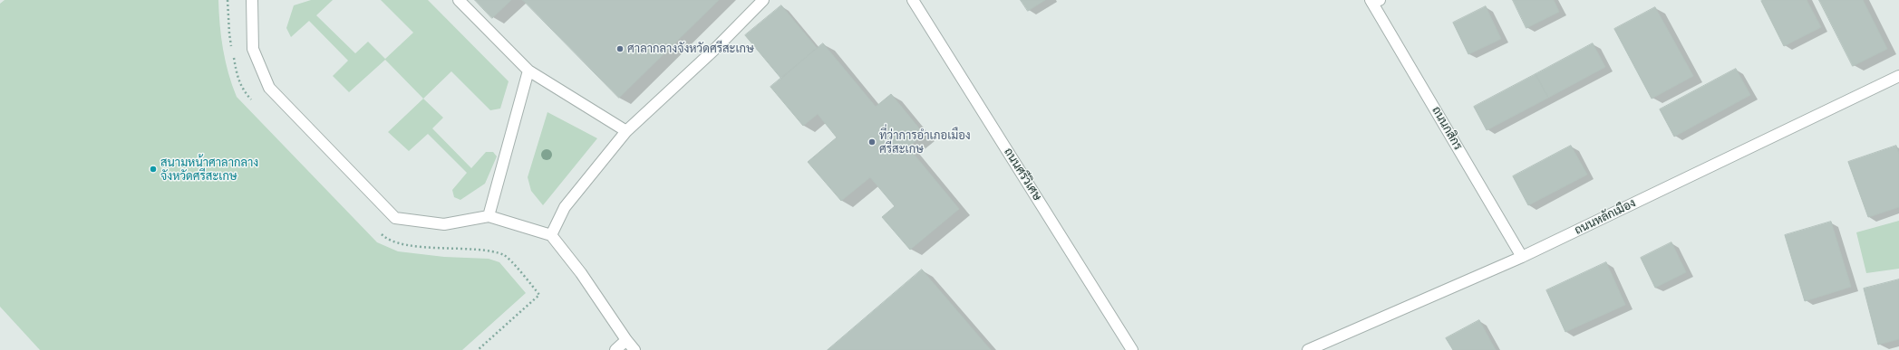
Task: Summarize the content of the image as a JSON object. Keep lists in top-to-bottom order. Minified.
{"streets":{"street":["ถนนกสิกร","ถนนศรีวิเศษ","ถนนหลักเมือง"]},"crossings":[["ถนนกสิกร","ถนนหลักเมือง"]],"places":["ศาลากลางจังหวัดศรีสะเกษ","ที่ว่าการอำเภอเมือง ศรีสะเกษ","สนามหน้าศาลากลาง จังหวัดศรีสะเกษ"]}
